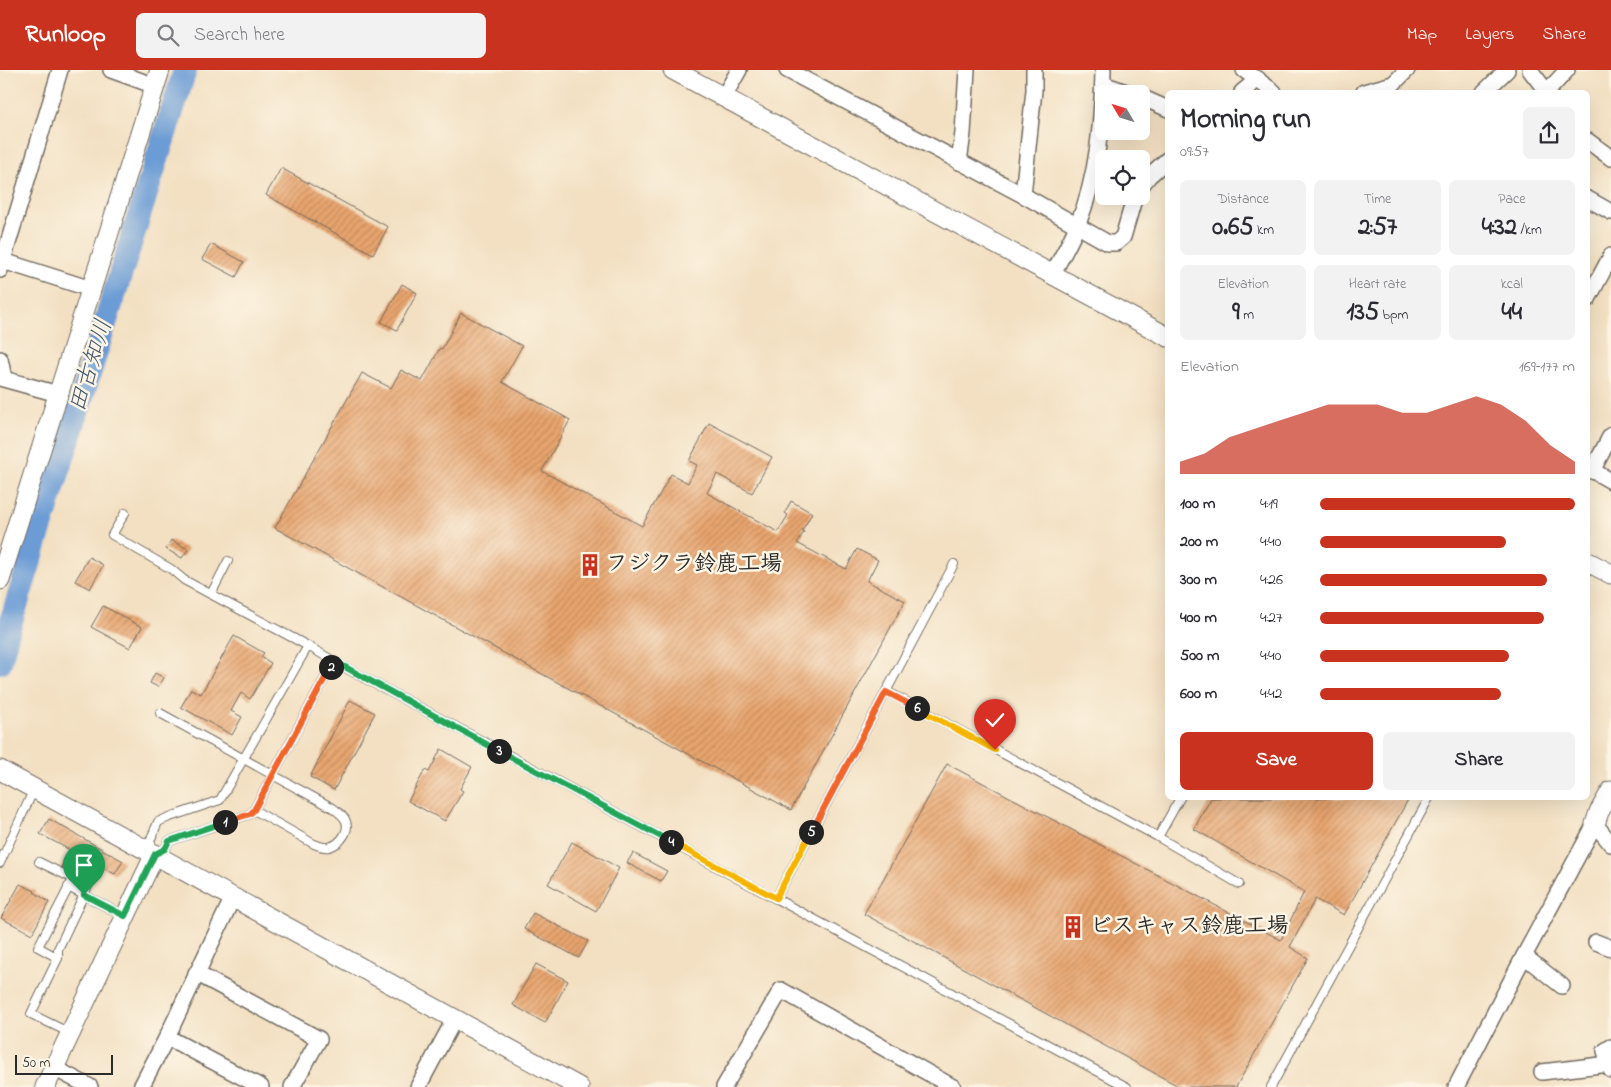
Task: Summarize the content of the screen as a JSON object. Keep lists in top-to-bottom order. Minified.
{"water":["田古知川"],"places":{"building":["フジクラ鈴鹿工場","ビスキャス鈴鹿工場"]},"scale_bar":"50 m","north":"top left","page":{"header":"Runloop","search":"Search here","nav":["Map","Layers","Share"],"heading":["Morning run","09:57"],"stats":[["Distance","0.65 km"],["Time","2:57"],["Pace","4:32 /km"],["Elevation","9 m"],["Heart rate","135 bpm"],["kcal","44"]],"chart":["Elevation","169–177 m"],"list":[{"name":"100 m","note":"4:19"},{"name":"200 m","note":"4:40"},{"name":"300 m","note":"4:26"},{"name":"400 m","note":"4:27"},{"name":"500 m","note":"4:40"},{"name":"600 m","note":"4:42"}],"pins":["2","6","3","1","5","4"],"buttons":["Save","Share"],"scale":"50 m"}}
